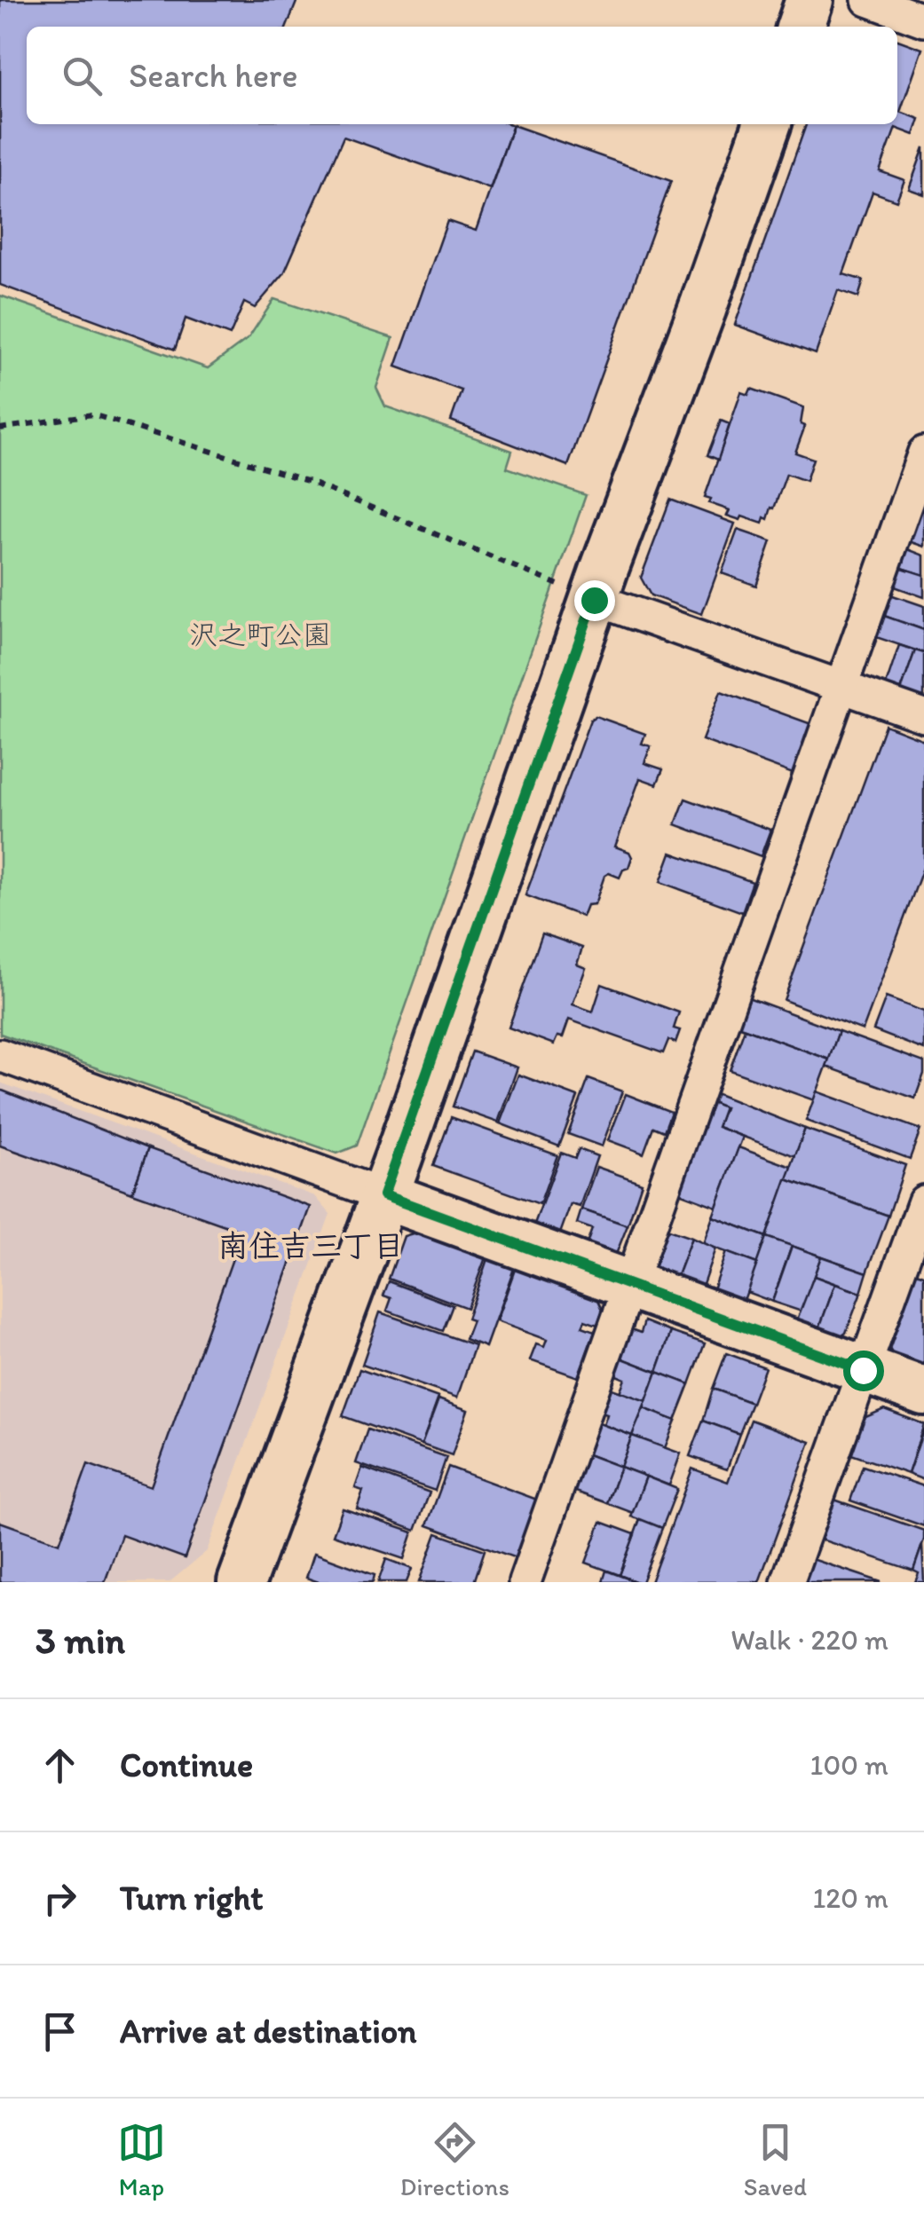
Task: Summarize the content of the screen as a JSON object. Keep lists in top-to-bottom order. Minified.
{"districts":["南住吉三丁目"],"parks":["沢之町公園"],"page":{"search":"Search here","heading":["3 min","Walk · 220 m"],"list":[["Continue","100 m"],["Turn right","120 m"],"Arrive at destination"],"nav":["Map","Directions","Saved"]}}
